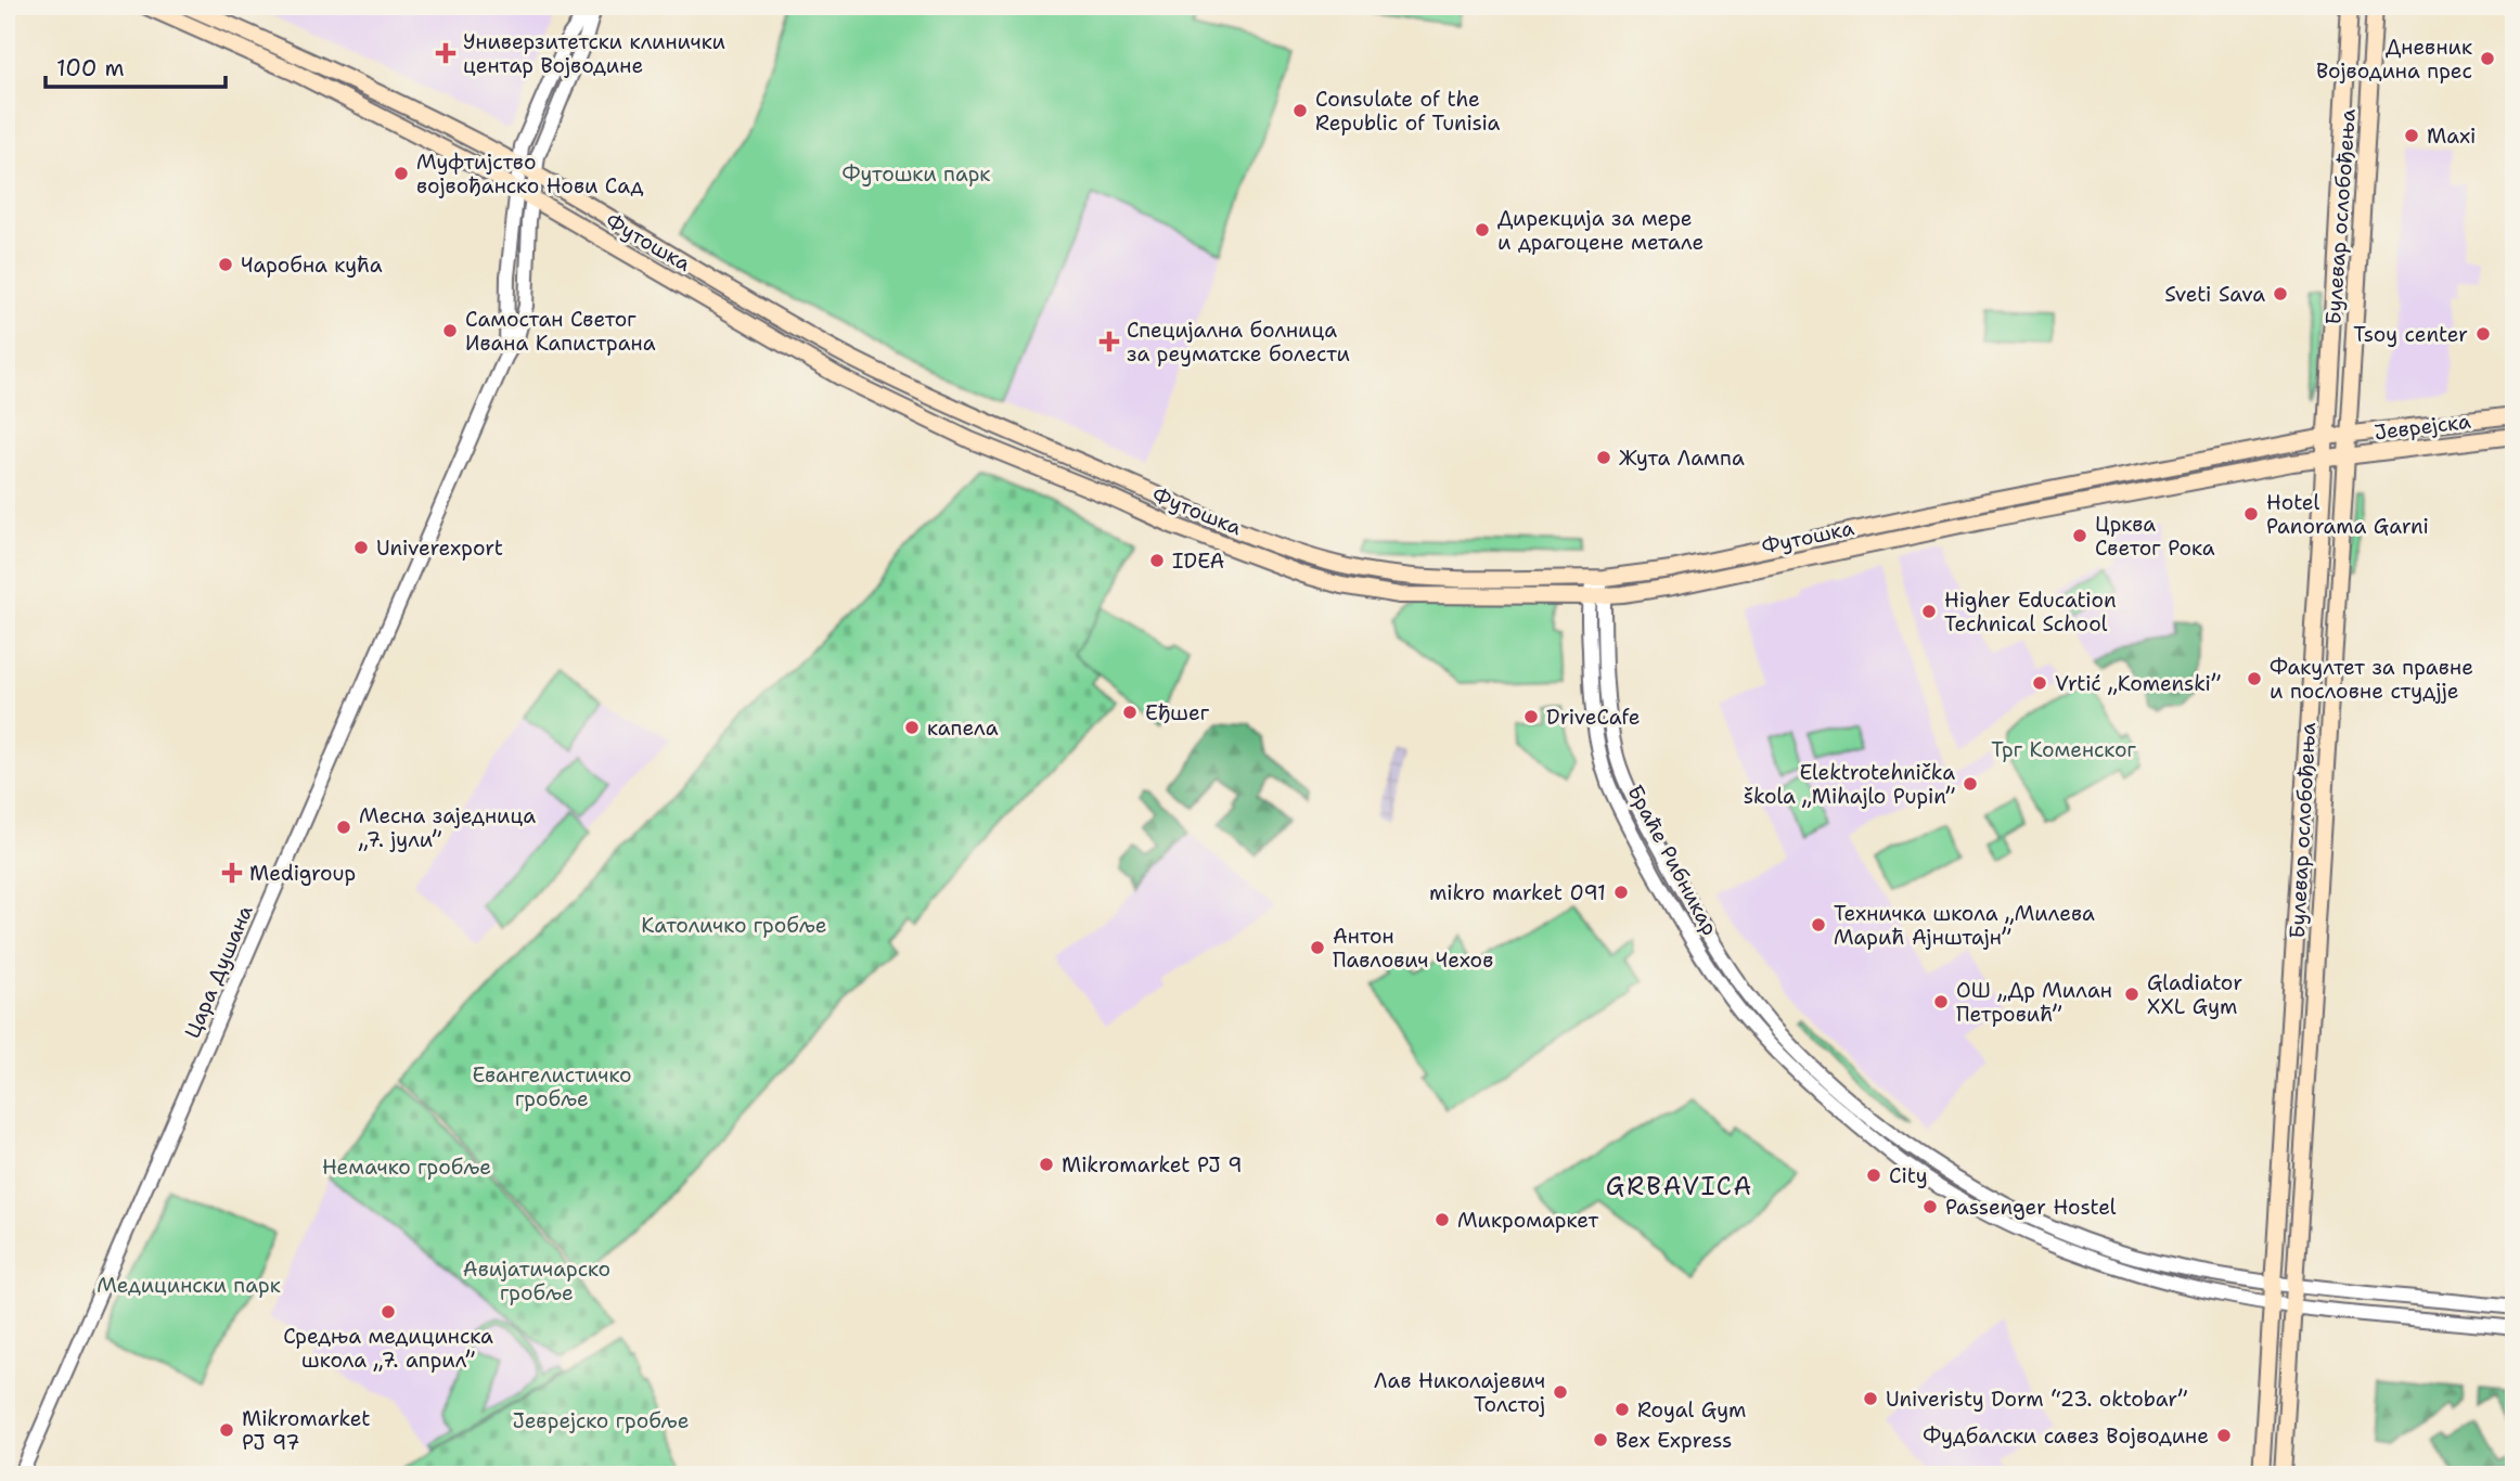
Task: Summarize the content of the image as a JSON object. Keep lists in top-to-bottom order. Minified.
{"streets":{"main road":["Булевар ослобођења","Футошка","Јеврејска"],"street":["Браће Рибникар","Цара Душана"]},"crossings":[["Булевар ослобођења","Футошка"],["Булевар ослобођења","Јеврејска"],["Булевар ослобођења","Браће Рибникар"],["Футошка","Јеврејска"],["Футошка","Браће Рибникар"],["Футошка","Цара Душана"]],"districts":["GRBAVICA"],"parks":["Футошки парк","Трг Коменског","Католичко гробље","Евангелистичко гробље","Немачко гробље","Авијатичарско гробље","Медицински парк","Јеврејско гробље"],"places":{"health":["Универзитетски клинички центар Војводине","Специјална болница за реуматске болести","Medigroup"],"other":["Дневник Војводина прес","Consulate of the Republic of Tunisia","Maxi","Муфтијство војвођанско Нови Сад","Дирекција за мере и драгоцене метале","Чаробна кућа","Sveti Sava","Самостан Светог Ивана Капистрана","Tsoy center","Жута Лампа","Hotel Panorama Garni","Црква Светог Рока","Univerexport","IDEA","Higher Education Technical School","Факултет за правне и пословне студјје","Vrtić „Komenski”","Еђшег","DriveCafe","капела","Elektrotehnička škola „Mihajlo Pupin”","Месна заједница „7. јули”","mikro market 091","Техничка школа „Милева Марић Ајнштајн”","Антон Павлович Чехов","Gladiator XXL Gym","ОШ „Др Милан Петровић”","Mikromarket PJ 9","City","Passenger Hostel","Микромаркет","Средња медицинска школа „7. април”","Лав Николајевич Толстој","Univeristy Dorm “23. oktobar”","Royal Gym","Mikromarket PJ 97","Фудбалски савез Војводине","Bex Express"]},"scale_bar":"100 m"}
